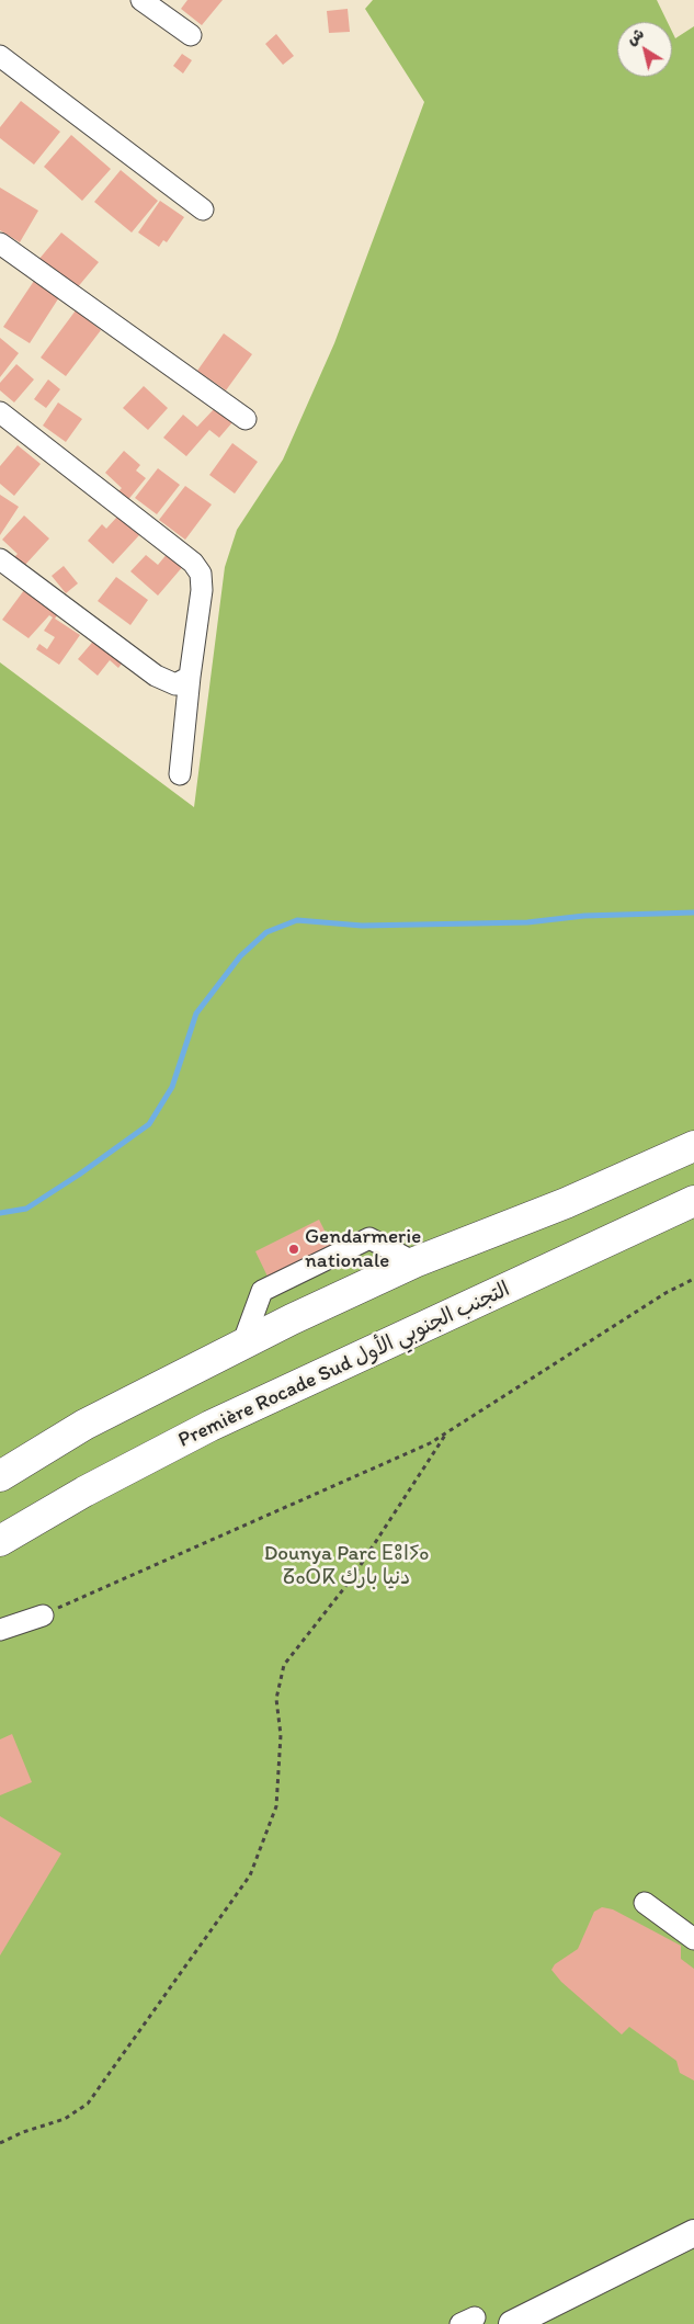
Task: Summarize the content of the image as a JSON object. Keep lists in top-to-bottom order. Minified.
{"streets":{"highway":["Première Rocade Sud التجنب الجنوبي الأول"]},"parks":["Dounya Parc ⴹⵓⵏⵢⴰ ⵒⴰⵔⴽ دنيا بارك"],"places":["Gendarmerie nationale"],"north":"top left"}
